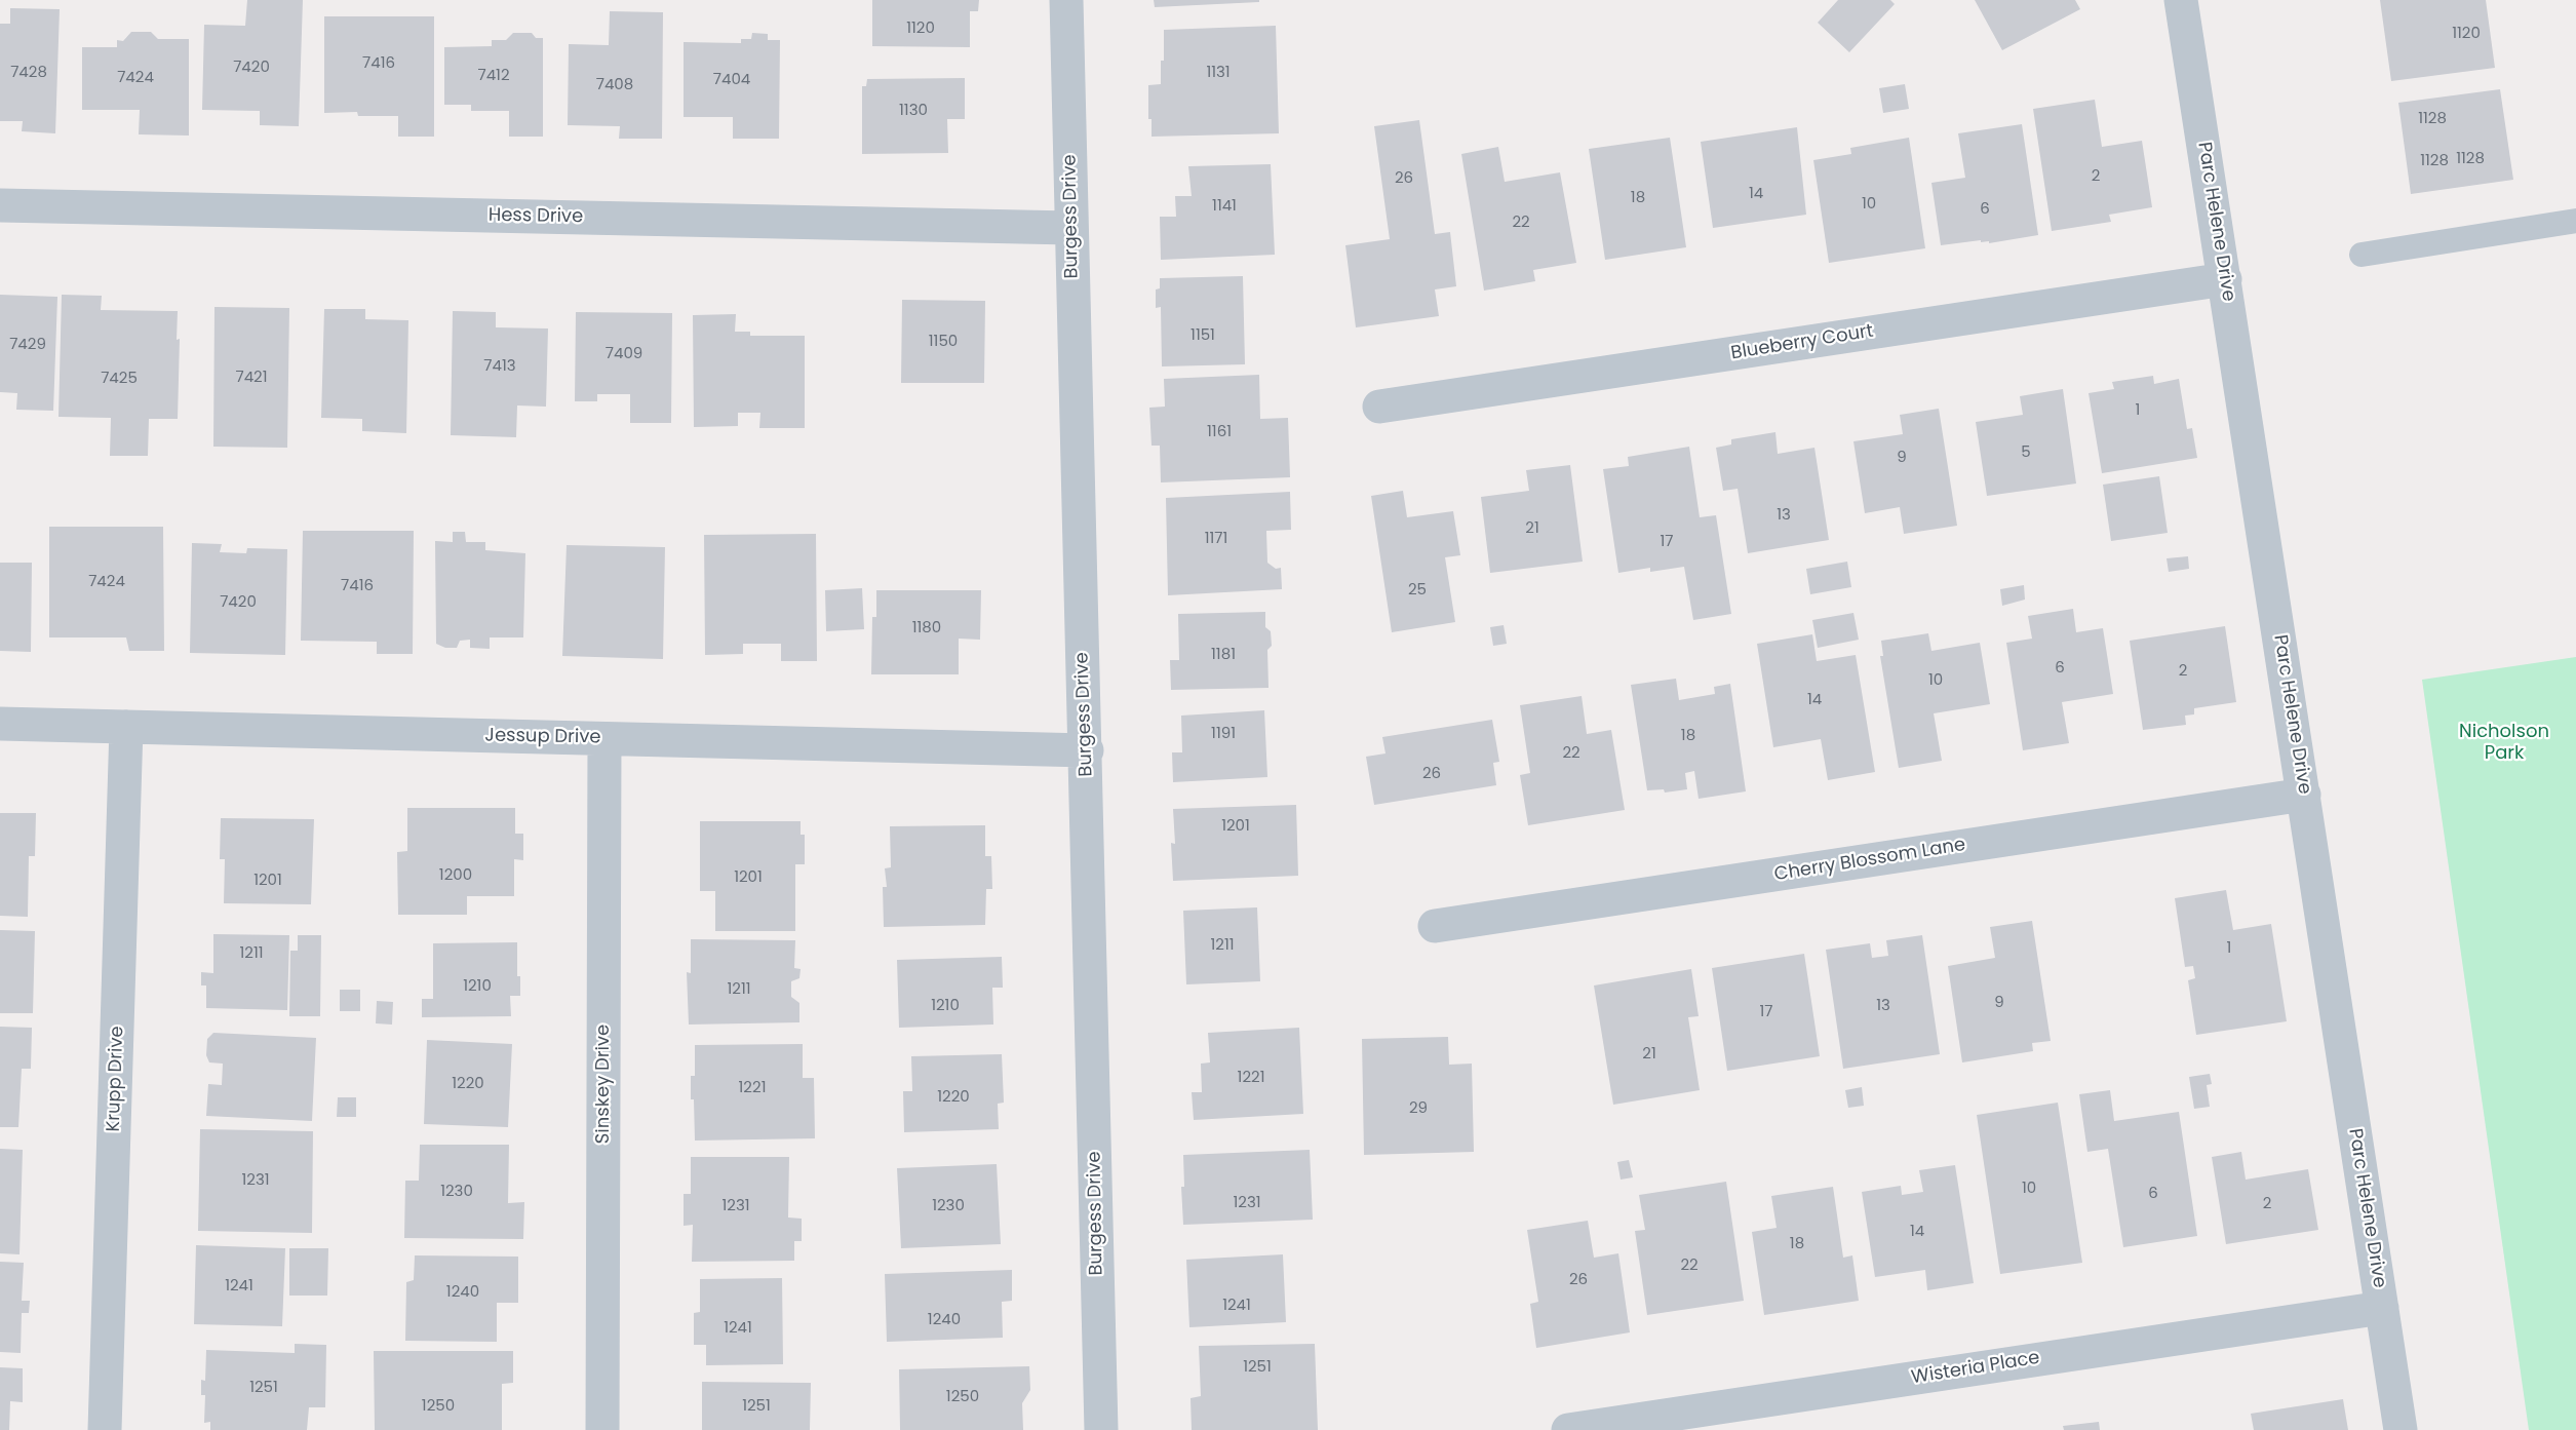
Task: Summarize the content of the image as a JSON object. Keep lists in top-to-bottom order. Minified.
{"streets":{"street":["Hess Drive","Burgess Drive","Parc Helene Drive","Blueberry Court","Jessup Drive","Cherry Blossom Lane","Krupp Drive","Sinskey Drive","Wisteria Place"]},"crossings":[["Hess Drive","Burgess Drive"],["Burgess Drive","Jessup Drive"],["Parc Helene Drive","Blueberry Court"],["Parc Helene Drive","Cherry Blossom Lane"],["Parc Helene Drive","Wisteria Place"],["Jessup Drive","Krupp Drive"],["Jessup Drive","Sinskey Drive"]],"parks":["Nicholson Park"],"house_numbers":["1120","1120","7416","7420","7428","1131","7412","7424","7404","7408","1130","1128","1128","1128","2","26","14","18","10","1141","6","22","1151","1150","7429","7409","7413","7421","7425","1","1161","5","9","13","21","1171","17","7424","7416","25","7420","1180","1181","6","2","10","14","1191","18","22","26","1201","1200","1201","1201","1211","1","1211","1210","1211","9","1210","13","17","21","1221","1220","1221","1220","29","1231","10","1230","6","1231","2","1231","1230","14","18","22","26","1241","1240","1241","1240","1241","1251","1251","1250","1250","1251"]}
